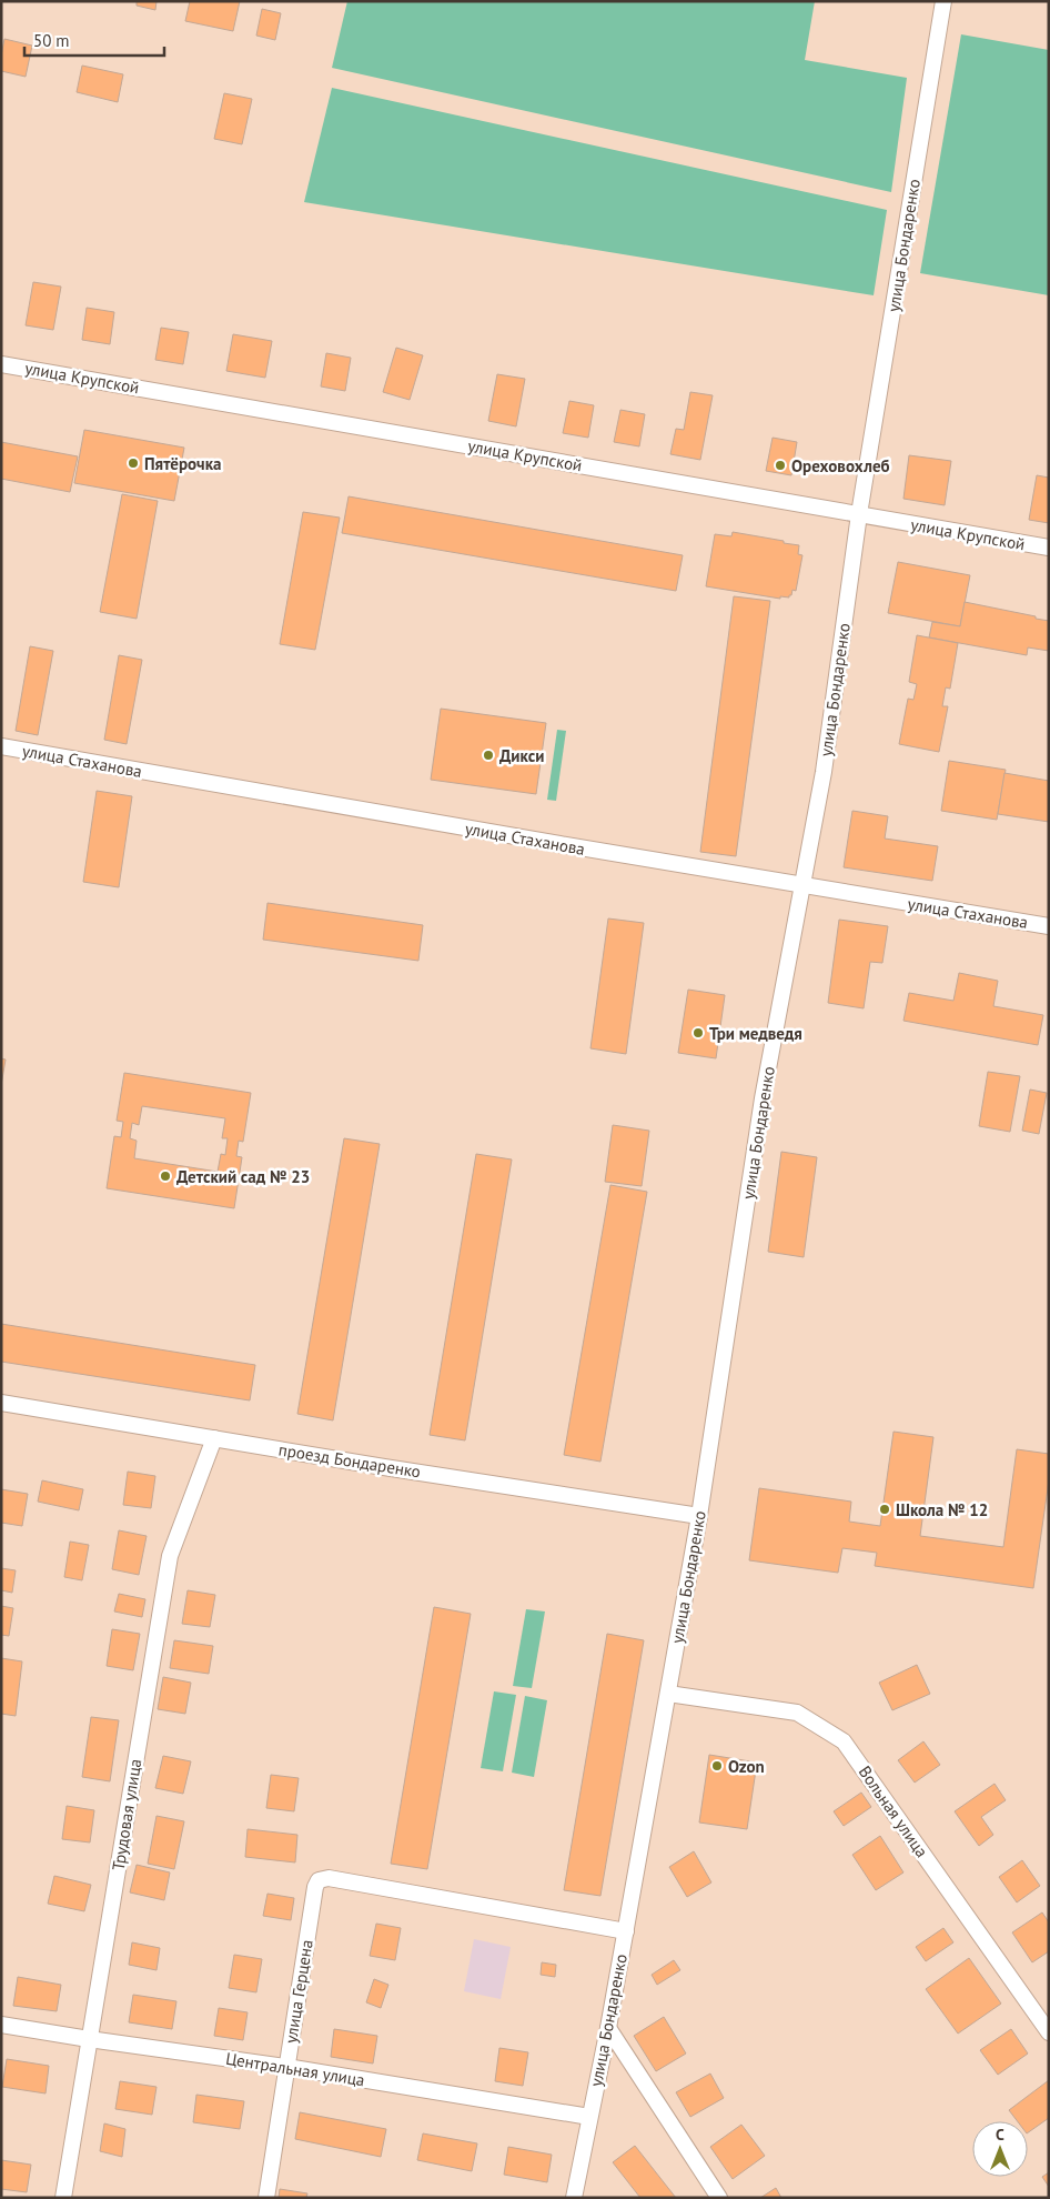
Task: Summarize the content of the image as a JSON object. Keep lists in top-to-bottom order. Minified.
{"streets":{"street":["улица Бондаренко","улица Крупской","улица Стаханова","проезд Бондаренко","Вольная улица","Трудовая улица","улица Герцена","Центральная улица"]},"crossings":[["улица Бондаренко","улица Крупской"],["улица Бондаренко","улица Стаханова"],["улица Бондаренко","проезд Бондаренко"],["улица Бондаренко","Вольная улица"],["улица Бондаренко","улица Герцена"],["улица Бондаренко","Центральная улица"],["проезд Бондаренко","Трудовая улица"],["Трудовая улица","Центральная улица"],["улица Герцена","Центральная улица"]],"places":["Пятёрочка","Ореховохлеб","Дикси","Три медведя","Детский сад № 23","Школа № 12","Ozon"],"scale_bar":"50 m","north":"top"}
